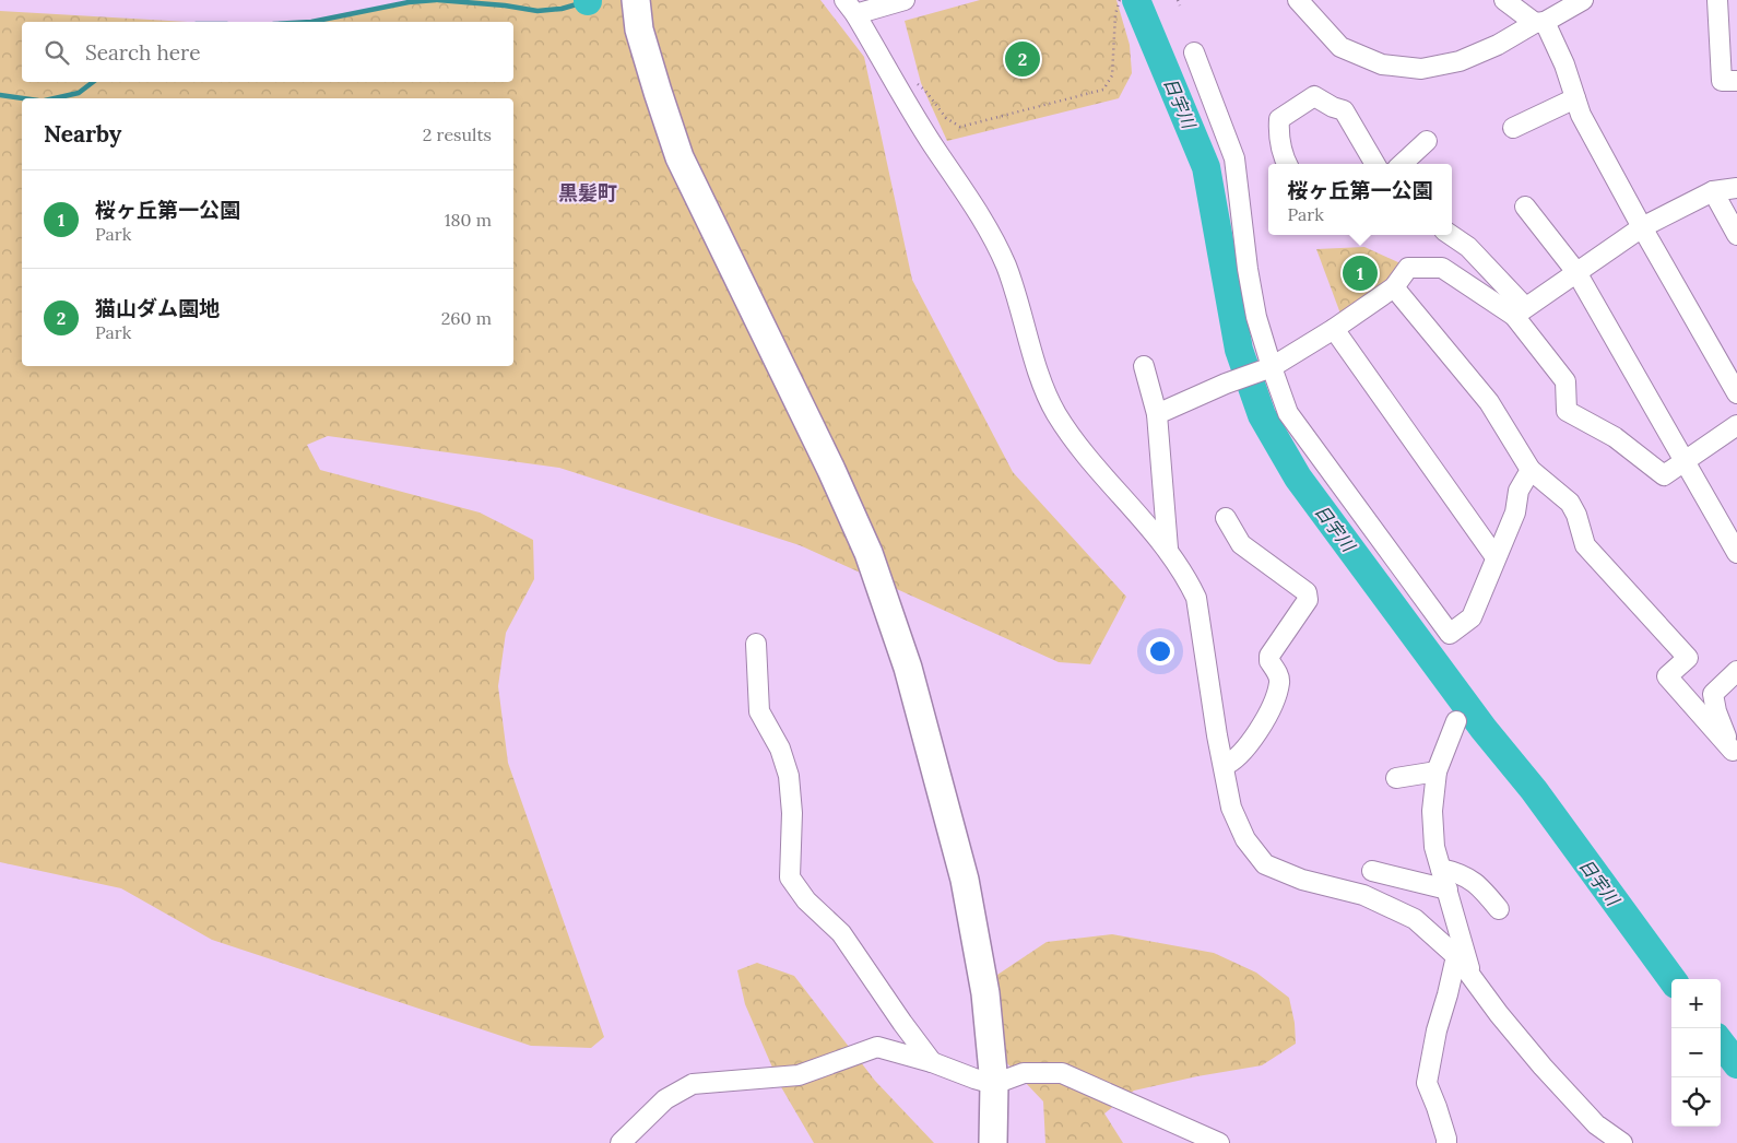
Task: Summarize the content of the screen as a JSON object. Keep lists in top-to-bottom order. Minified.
{"districts":["黒髪町"],"water":["日宇川"],"page":{"search":"Search here","pins":["2","1"],"heading":["Nearby","2 results"],"popup":["桜ヶ丘第一公園","Park"],"list":[{"mark":"1","name":"桜ヶ丘第一公園","note":"Park","value":"180 m"},{"mark":"2","name":"猫山ダム園地","note":"Park","value":"260 m"}],"map_buttons":["+","−"]}}
